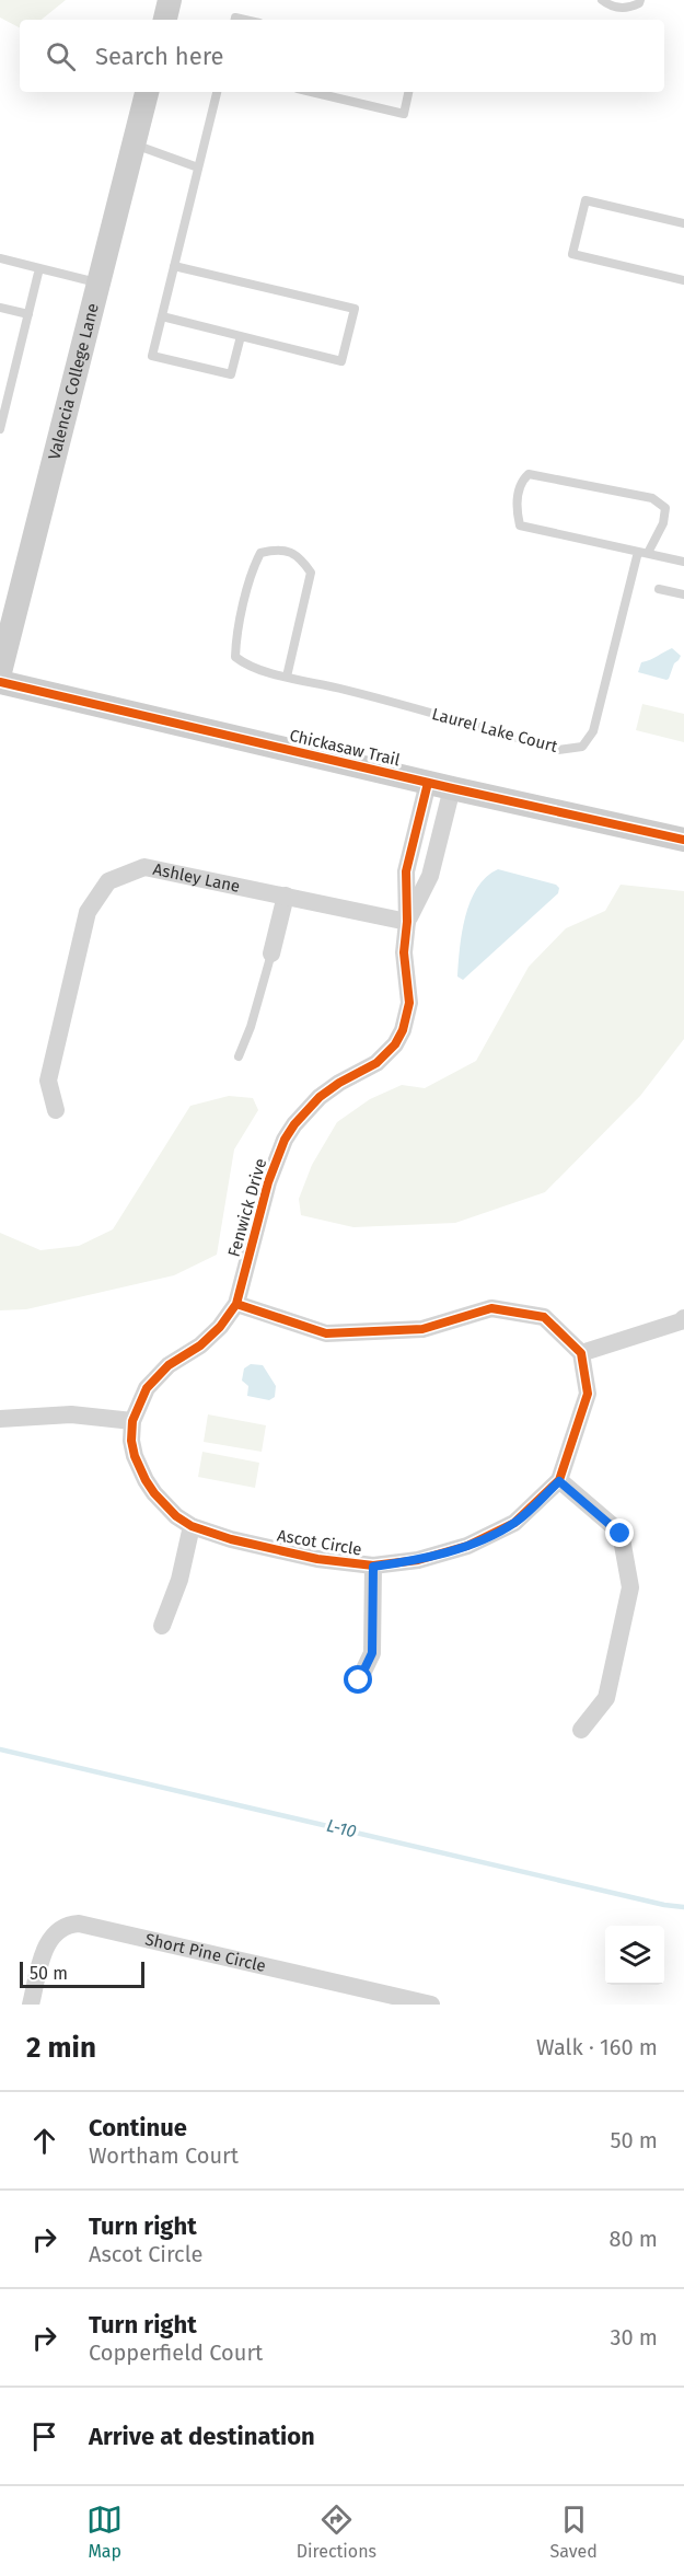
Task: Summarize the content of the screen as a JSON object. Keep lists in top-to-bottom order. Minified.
{"streets":{"street":["Valencia College Lane","Chickasaw Trail","Ashley Lane","Fenwick Drive","Ascot Circle","Short Pine Circle"],"lane":["Laurel Lake Court"]},"crossings":[["Chickasaw Trail","Fenwick Drive"],["Ashley Lane","Fenwick Drive"],["Fenwick Drive","Ascot Circle"]],"water":["L-10"],"scale_bar":"50 m","page":{"search":"Search here","scale":"50 m","heading":["2 min","Walk · 160 m"],"list":[["Continue","Wortham Court","50 m"],["Turn right","Ascot Circle","80 m"],["Turn right","Copperfield Court","30 m"],"Arrive at destination"],"nav":["Map","Directions","Saved"]}}
